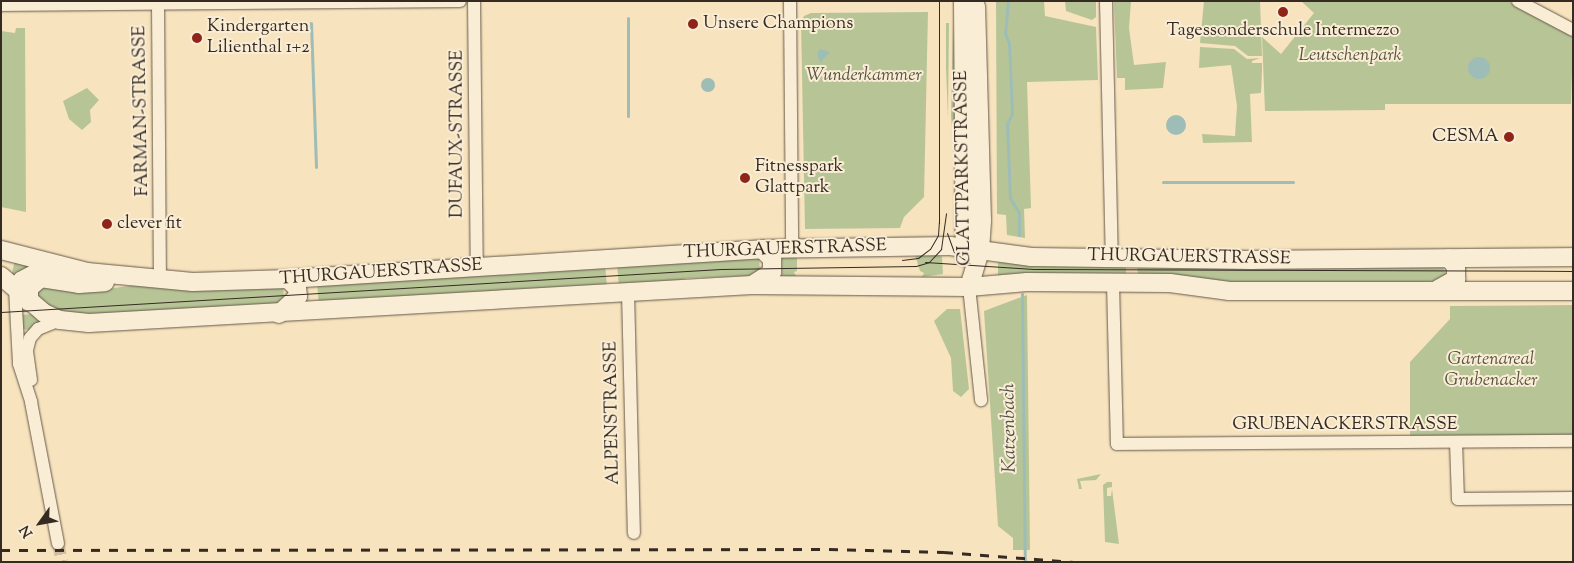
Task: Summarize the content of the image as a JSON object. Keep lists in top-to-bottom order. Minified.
{"streets":{"main road":["GLATTPARKSTRASSE","THURGAUERSTRASSE"],"street":["FARMAN-STRASSE","DUFAUX-STRASSE","ALPENSTRASSE","GRUBENACKERSTRASSE"]},"crossings":[["FARMAN-STRASSE","THURGAUERSTRASSE"],["DUFAUX-STRASSE","THURGAUERSTRASSE"],["GLATTPARKSTRASSE","THURGAUERSTRASSE"],["THURGAUERSTRASSE","ALPENSTRASSE"],["THURGAUERSTRASSE","GRUBENACKERSTRASSE"]],"water":["Katzenbach"],"parks":["Leutschenpark","Wunderkammer","Gartenareal Grubenacker"],"places":["Tagessonderschule Intermezzo","Unsere Champions","Kindergarten Lilienthal 1+2","CESMA","Fitnesspark Glattpark","clever fit"],"north":"bottom left"}
